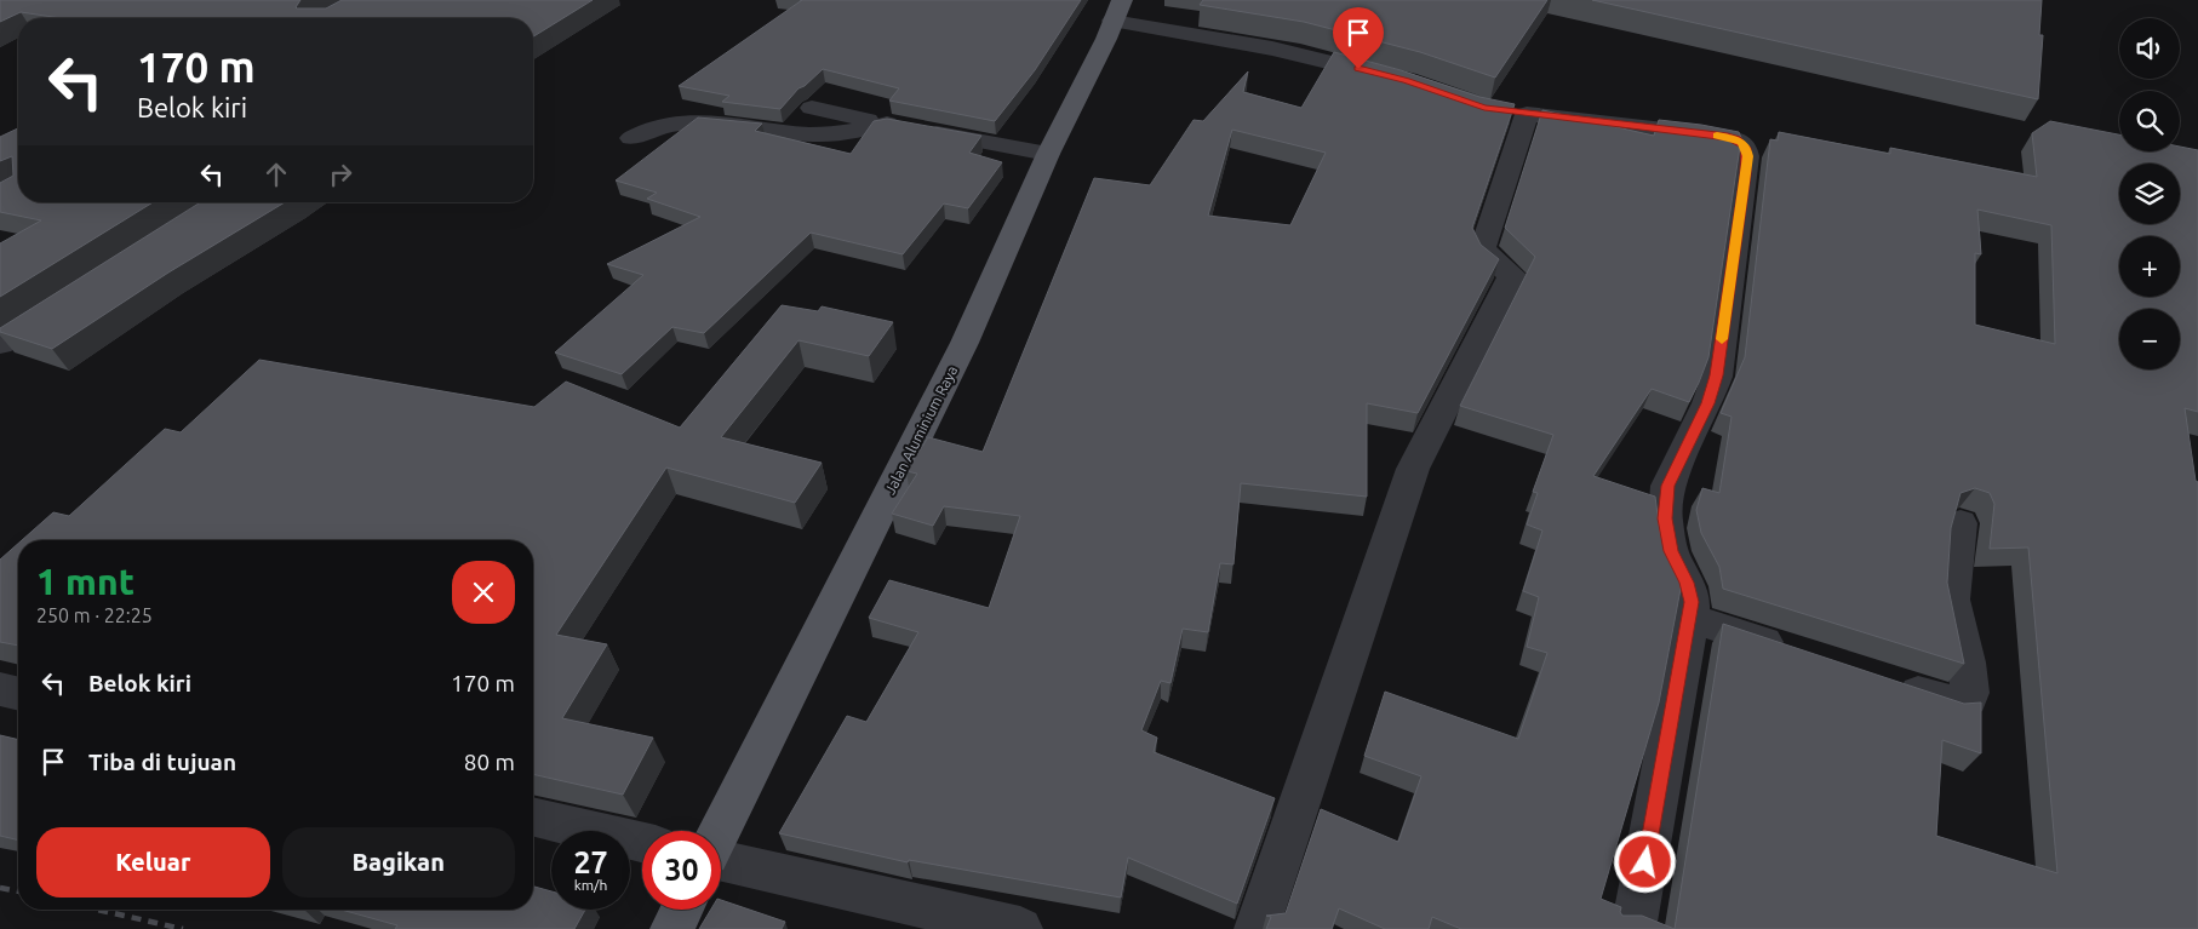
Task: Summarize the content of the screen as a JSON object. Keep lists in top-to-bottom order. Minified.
{"streets":{"main road":["Jalan Aluminium Raya"]},"page":{"map_buttons":["+","−"],"turn":["170 m","Belok kiri"],"heading":["1 mnt","250 m · 22:25"],"list":[{"name":"Belok kiri","value":"170 m"},{"name":"Tiba di tujuan","value":"80 m"}],"buttons":["Keluar","Bagikan"],"speed":"27 km/h","limit":"30"}}
